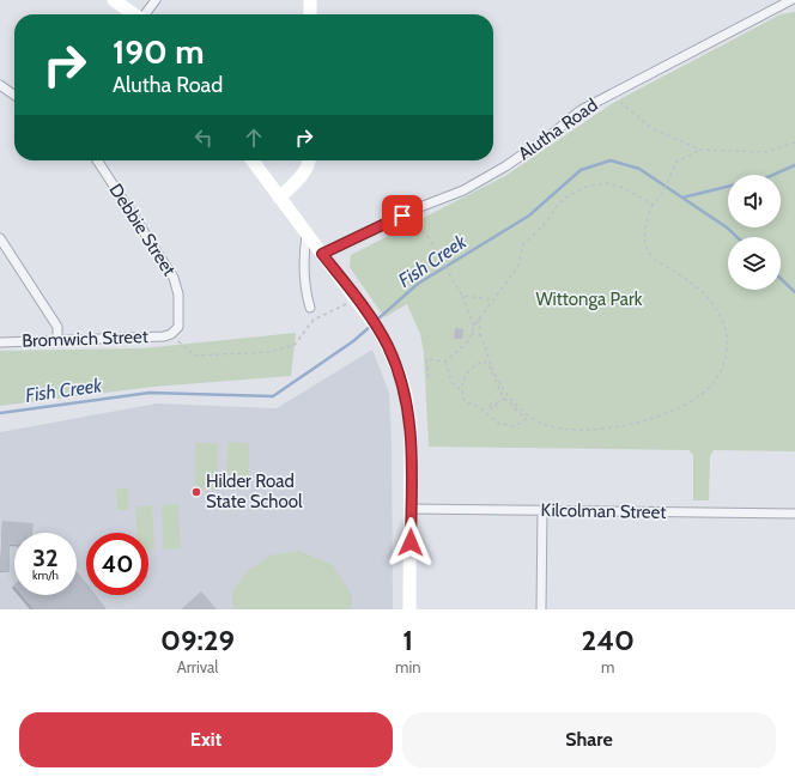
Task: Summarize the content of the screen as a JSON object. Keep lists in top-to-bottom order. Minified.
{"streets":{"street":["Alutha Road","Debbie Street","Bromwich Street","Kilcolman Street"]},"crossings":[["Debbie Street","Bromwich Street"]],"water":["Fish Creek"],"parks":["Wittonga Park"],"places":["Hilder Road State School"],"page":{"turn":["190 m","Alutha Road"],"speed":"32 km/h","limit":"40","eta":["09:29","Arrival","1","min","240","m"],"buttons":["Exit","Share"]}}
